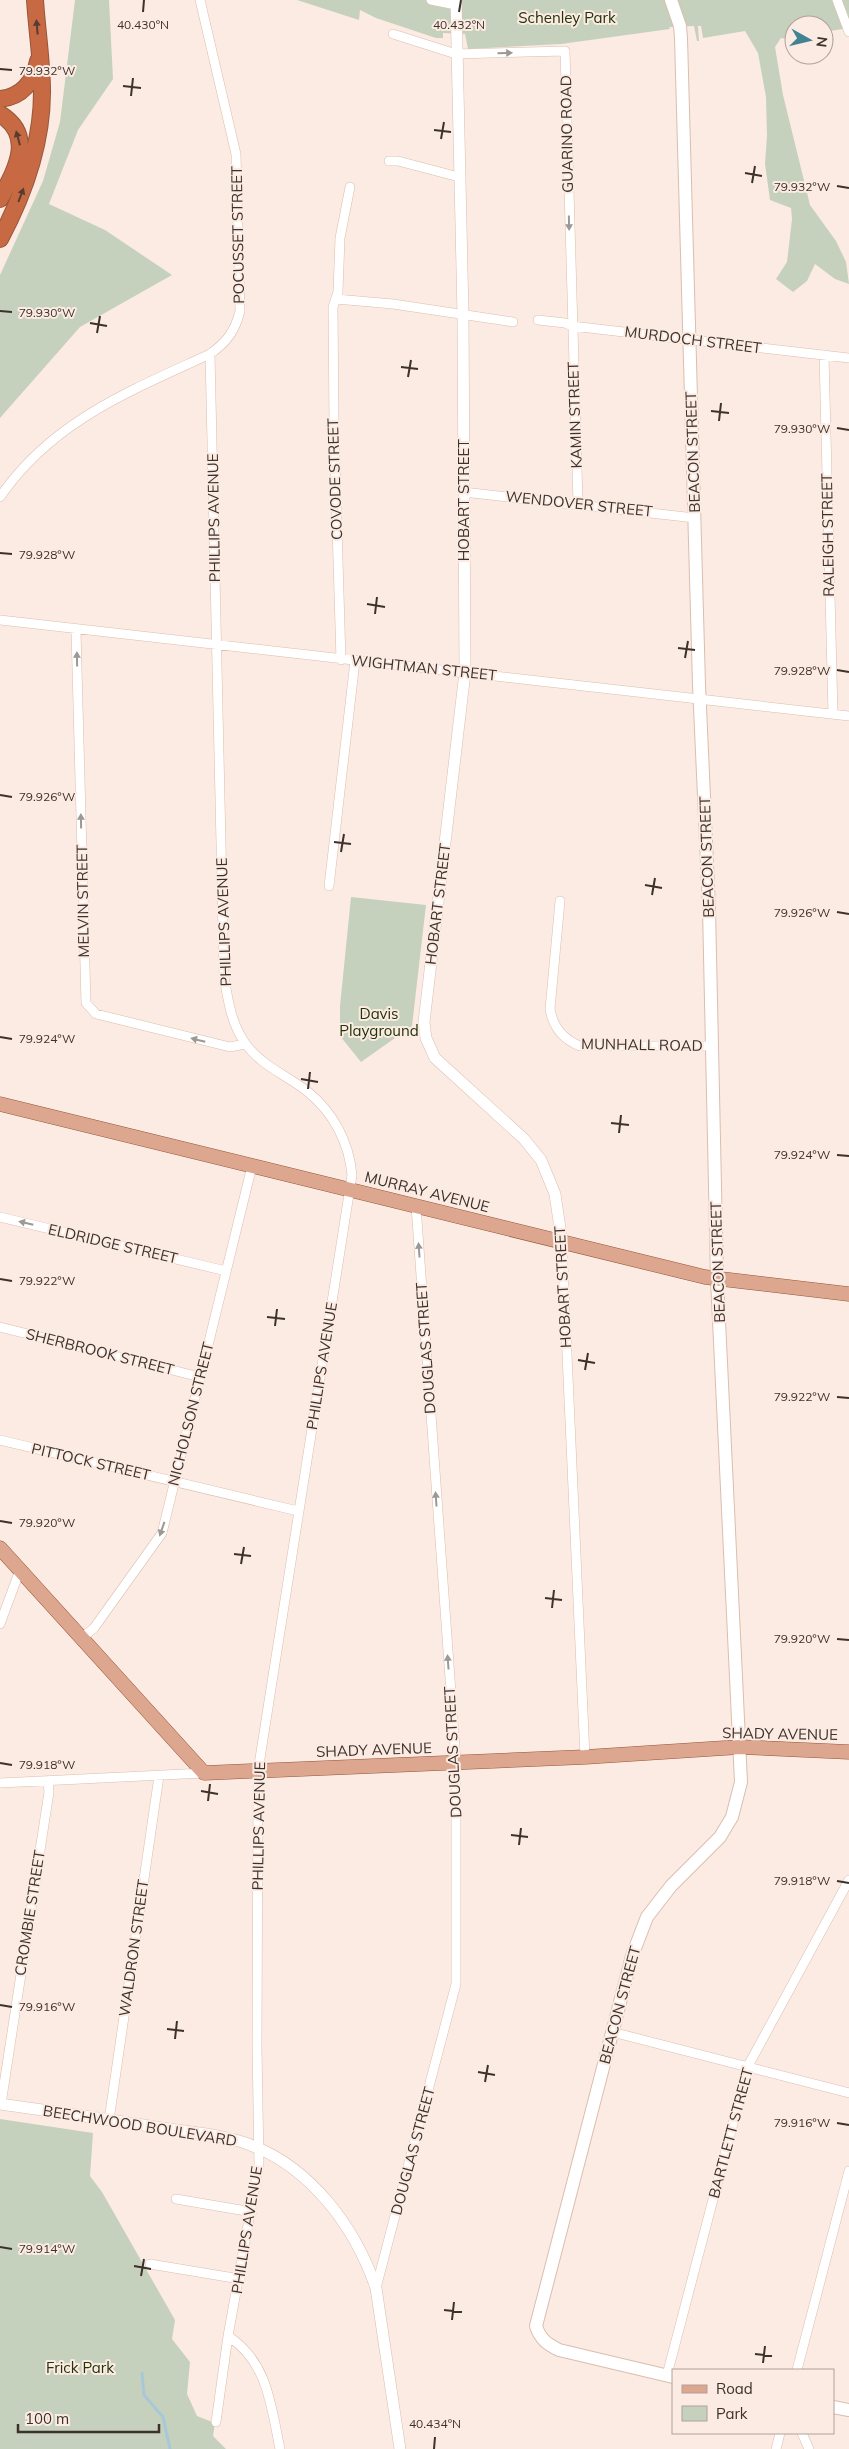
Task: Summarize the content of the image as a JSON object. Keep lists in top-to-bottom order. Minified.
{"streets":{"main road":["BEACON STREET","MURRAY AVENUE","SHADY AVENUE"],"street":["GUARINO ROAD","POCUSSET STREET","MURDOCH STREET","KAMIN STREET","COVODE STREET","HOBART STREET","WENDOVER STREET","PHILLIPS AVENUE","RALEIGH STREET","WIGHTMAN STREET","MELVIN STREET","MUNHALL ROAD","ELDRIDGE STREET","DOUGLAS STREET","SHERBROOK STREET","NICHOLSON STREET","PITTOCK STREET","CROMBIE STREET","WALDRON STREET","BEECHWOOD BOULEVARD","BARTLETT STREET"]},"crossings":[["GUARINO ROAD","MURDOCH STREET"],["GUARINO ROAD","KAMIN STREET"],["GUARINO ROAD","HOBART STREET"],["POCUSSET STREET","PHILLIPS AVENUE"],["MURDOCH STREET","KAMIN STREET"],["MURDOCH STREET","BEACON STREET"],["MURDOCH STREET","RALEIGH STREET"],["KAMIN STREET","WENDOVER STREET"],["BEACON STREET","WENDOVER STREET"],["BEACON STREET","WIGHTMAN STREET"],["BEACON STREET","MUNHALL ROAD"],["BEACON STREET","MURRAY AVENUE"],["BEACON STREET","SHADY AVENUE"],["BEACON STREET","BARTLETT STREET"],["COVODE STREET","WIGHTMAN STREET"],["HOBART STREET","WENDOVER STREET"],["HOBART STREET","WIGHTMAN STREET"],["HOBART STREET","MURRAY AVENUE"],["HOBART STREET","SHADY AVENUE"],["PHILLIPS AVENUE","WIGHTMAN STREET"],["PHILLIPS AVENUE","MELVIN STREET"],["PHILLIPS AVENUE","MURRAY AVENUE"],["PHILLIPS AVENUE","PITTOCK STREET"],["PHILLIPS AVENUE","SHADY AVENUE"],["PHILLIPS AVENUE","BEECHWOOD BOULEVARD"],["RALEIGH STREET","WIGHTMAN STREET"],["WIGHTMAN STREET","MELVIN STREET"],["MURRAY AVENUE","DOUGLAS STREET"],["MURRAY AVENUE","NICHOLSON STREET"],["ELDRIDGE STREET","NICHOLSON STREET"],["DOUGLAS STREET","SHADY AVENUE"],["DOUGLAS STREET","BEECHWOOD BOULEVARD"],["SHERBROOK STREET","NICHOLSON STREET"],["NICHOLSON STREET","PITTOCK STREET"],["CROMBIE STREET","BEECHWOOD BOULEVARD"],["WALDRON STREET","BEECHWOOD BOULEVARD"]],"one_way":["MELVIN STREET","ELDRIDGE STREET","DOUGLAS STREET","NICHOLSON STREET"],"parks":["Schenley Park","Davis Playground","Frick Park"],"legend":["Road","Park"],"scale_bar":"100 m","north":"right","coordinates":["40.430°N","40.432°N","79.932°W","79.930°W","79.928°W","79.926°W","79.924°W","79.922°W","79.920°W","79.918°W","79.916°W","79.914°W","40.434°N"]}
